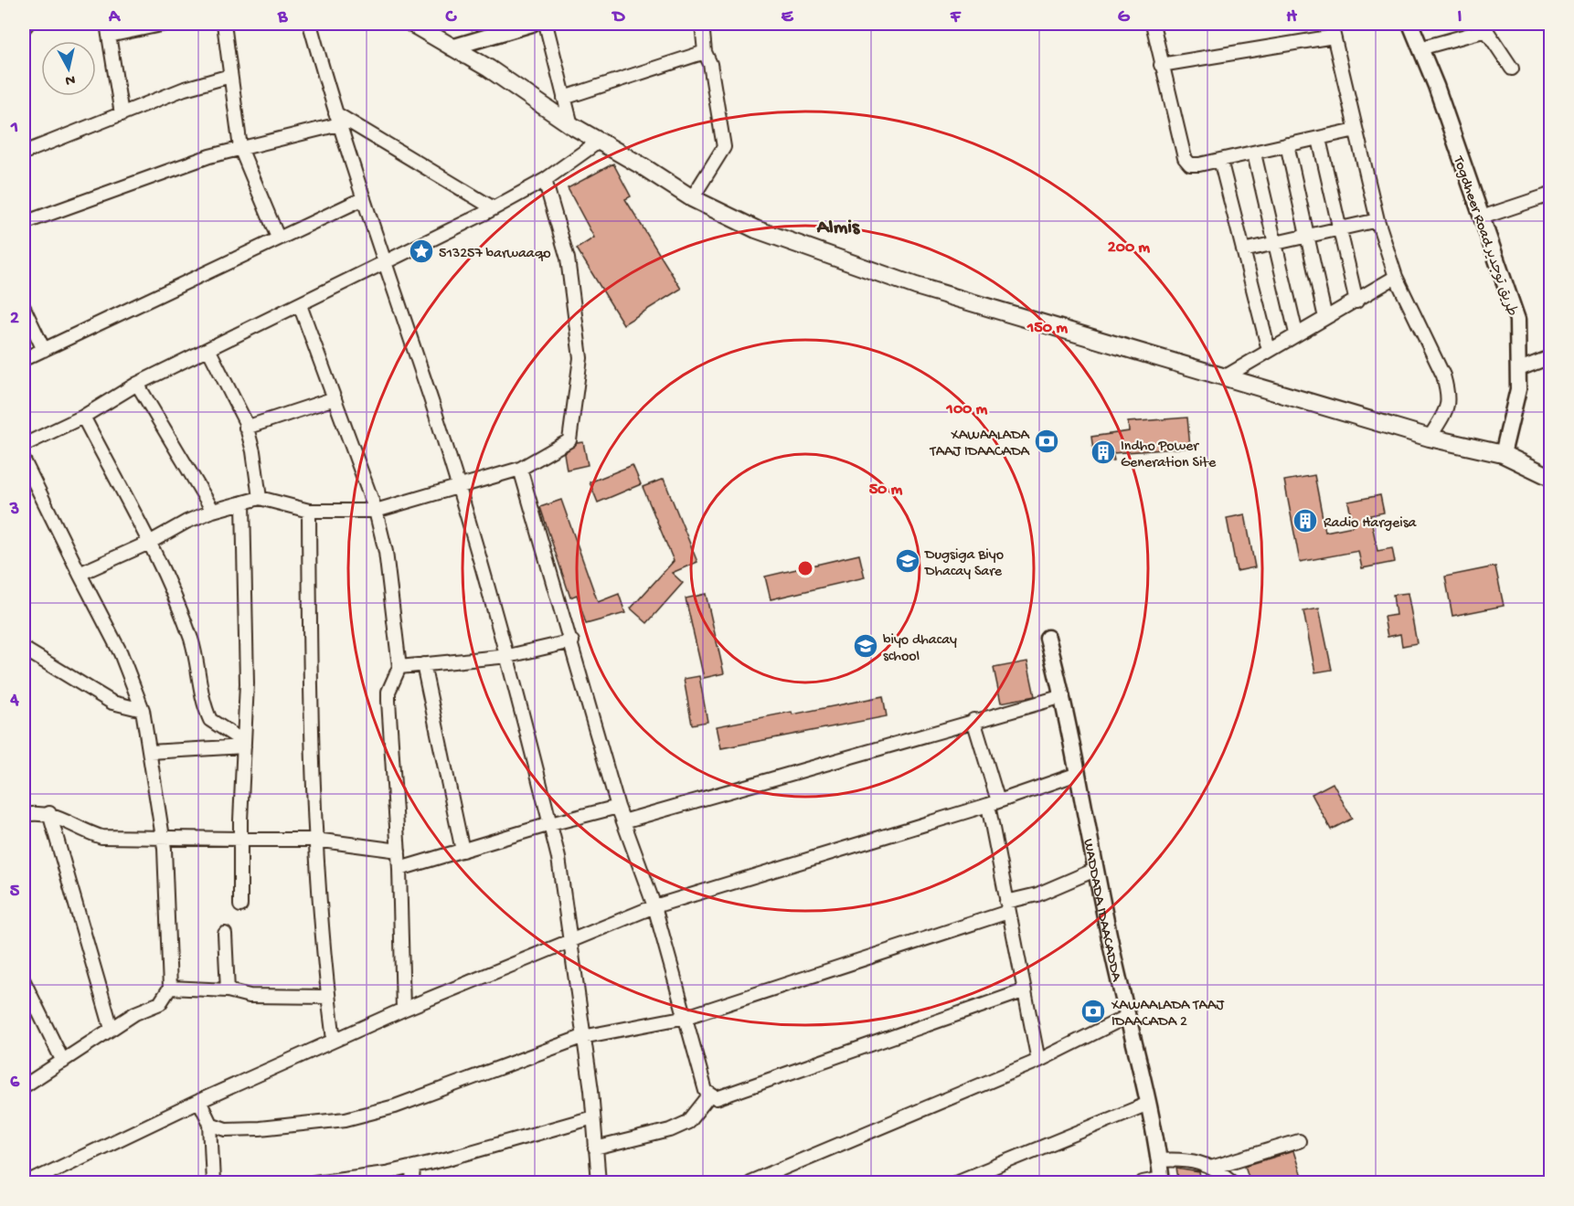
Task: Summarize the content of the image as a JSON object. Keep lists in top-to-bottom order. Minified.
{"streets":{"street":["Togdheer Road طريق توجدير","WADDADA IDAACADDA"]},"districts":["Almis"],"places":{"place":["513257 barwaaqo"],"bank":["XAWAALADA TAAJ IDAACADA","XAWAALADA TAAJ IDAACADA 2"],"building":["Indho Power Generation Site","Radio Hargeisa"],"school or university":["Dugsiga Biyo Dhacay Sare","biyo dhacay school"]},"north":"bottom","grid":{"columns":["A","B","C","D","E","F","G","H","I"],"rows":["1","2","3","4","5","6"]},"rings":["200 m","150 m","100 m","50 m"]}
